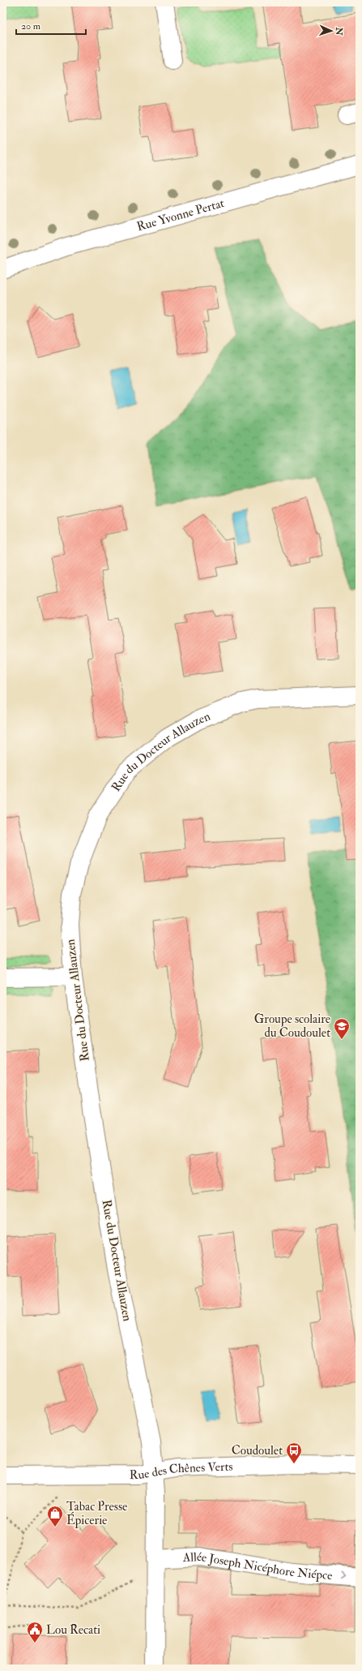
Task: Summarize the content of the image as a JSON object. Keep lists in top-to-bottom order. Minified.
{"streets":{"street":["Rue Yvonne Pertat","Rue du Docteur Allauzen","Rue des Chênes Verts","Allée Joseph Nicéphore Niépce"]},"crossings":[["Rue du Docteur Allauzen","Rue des Chênes Verts"],["Rue du Docteur Allauzen","Allée Joseph Nicéphore Niépce"]],"one_way":["Allée Joseph Nicéphore Niépce"],"places":{"school or university":["Groupe scolaire du Coudoulet"],"bus stop":["Coudoulet"],"shop":["Tabac Presse Épicerie"],"public building":["Lou Recati"]},"scale_bar":"20 m","north":"right"}
